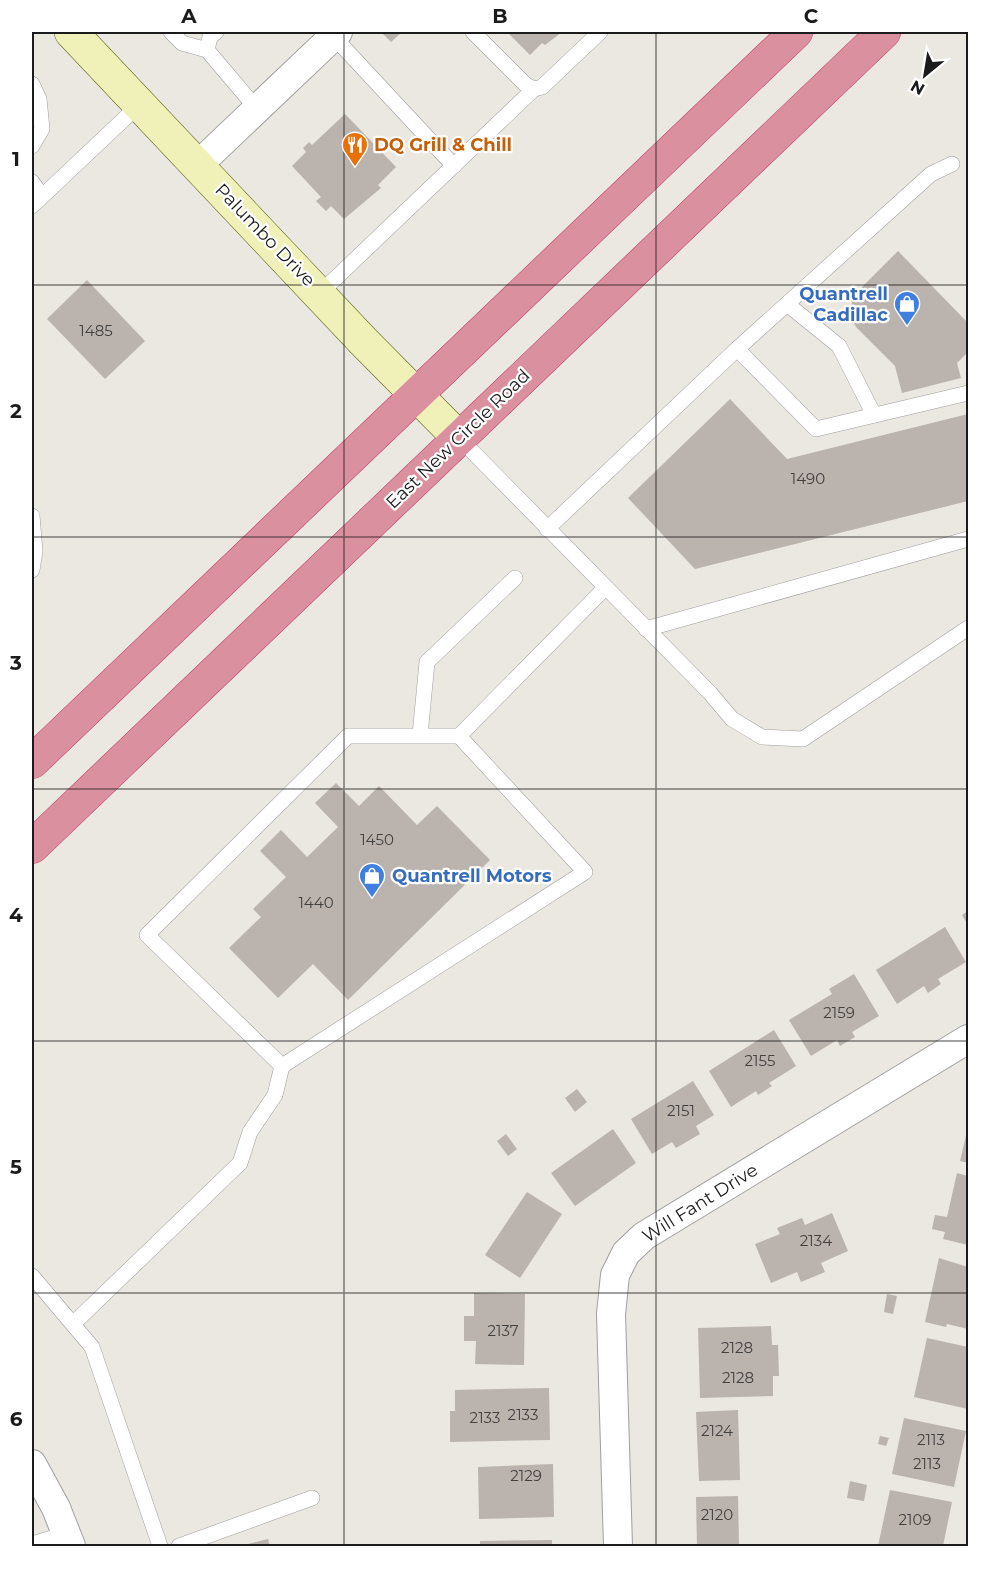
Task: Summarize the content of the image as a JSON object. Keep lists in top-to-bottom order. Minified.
{"streets":{"highway":["East New Circle Road"],"street":["Palumbo Drive","Will Fant Drive"]},"crossings":[["Palumbo Drive","East New Circle Road"]],"places":{"restaurant":["DQ Grill & Chill"],"shop":["Quantrell Cadillac","Quantrell Motors"]},"house_numbers":["1485","1490","1450","1440","2159","2155","2151","2134","2137","2128","2128","2133","2133","2124","2113","2113","2129","2120","2109"],"north":"bottom left","grid":{"columns":["A","B","C"],"rows":["1","2","3","4","5","6"]}}
